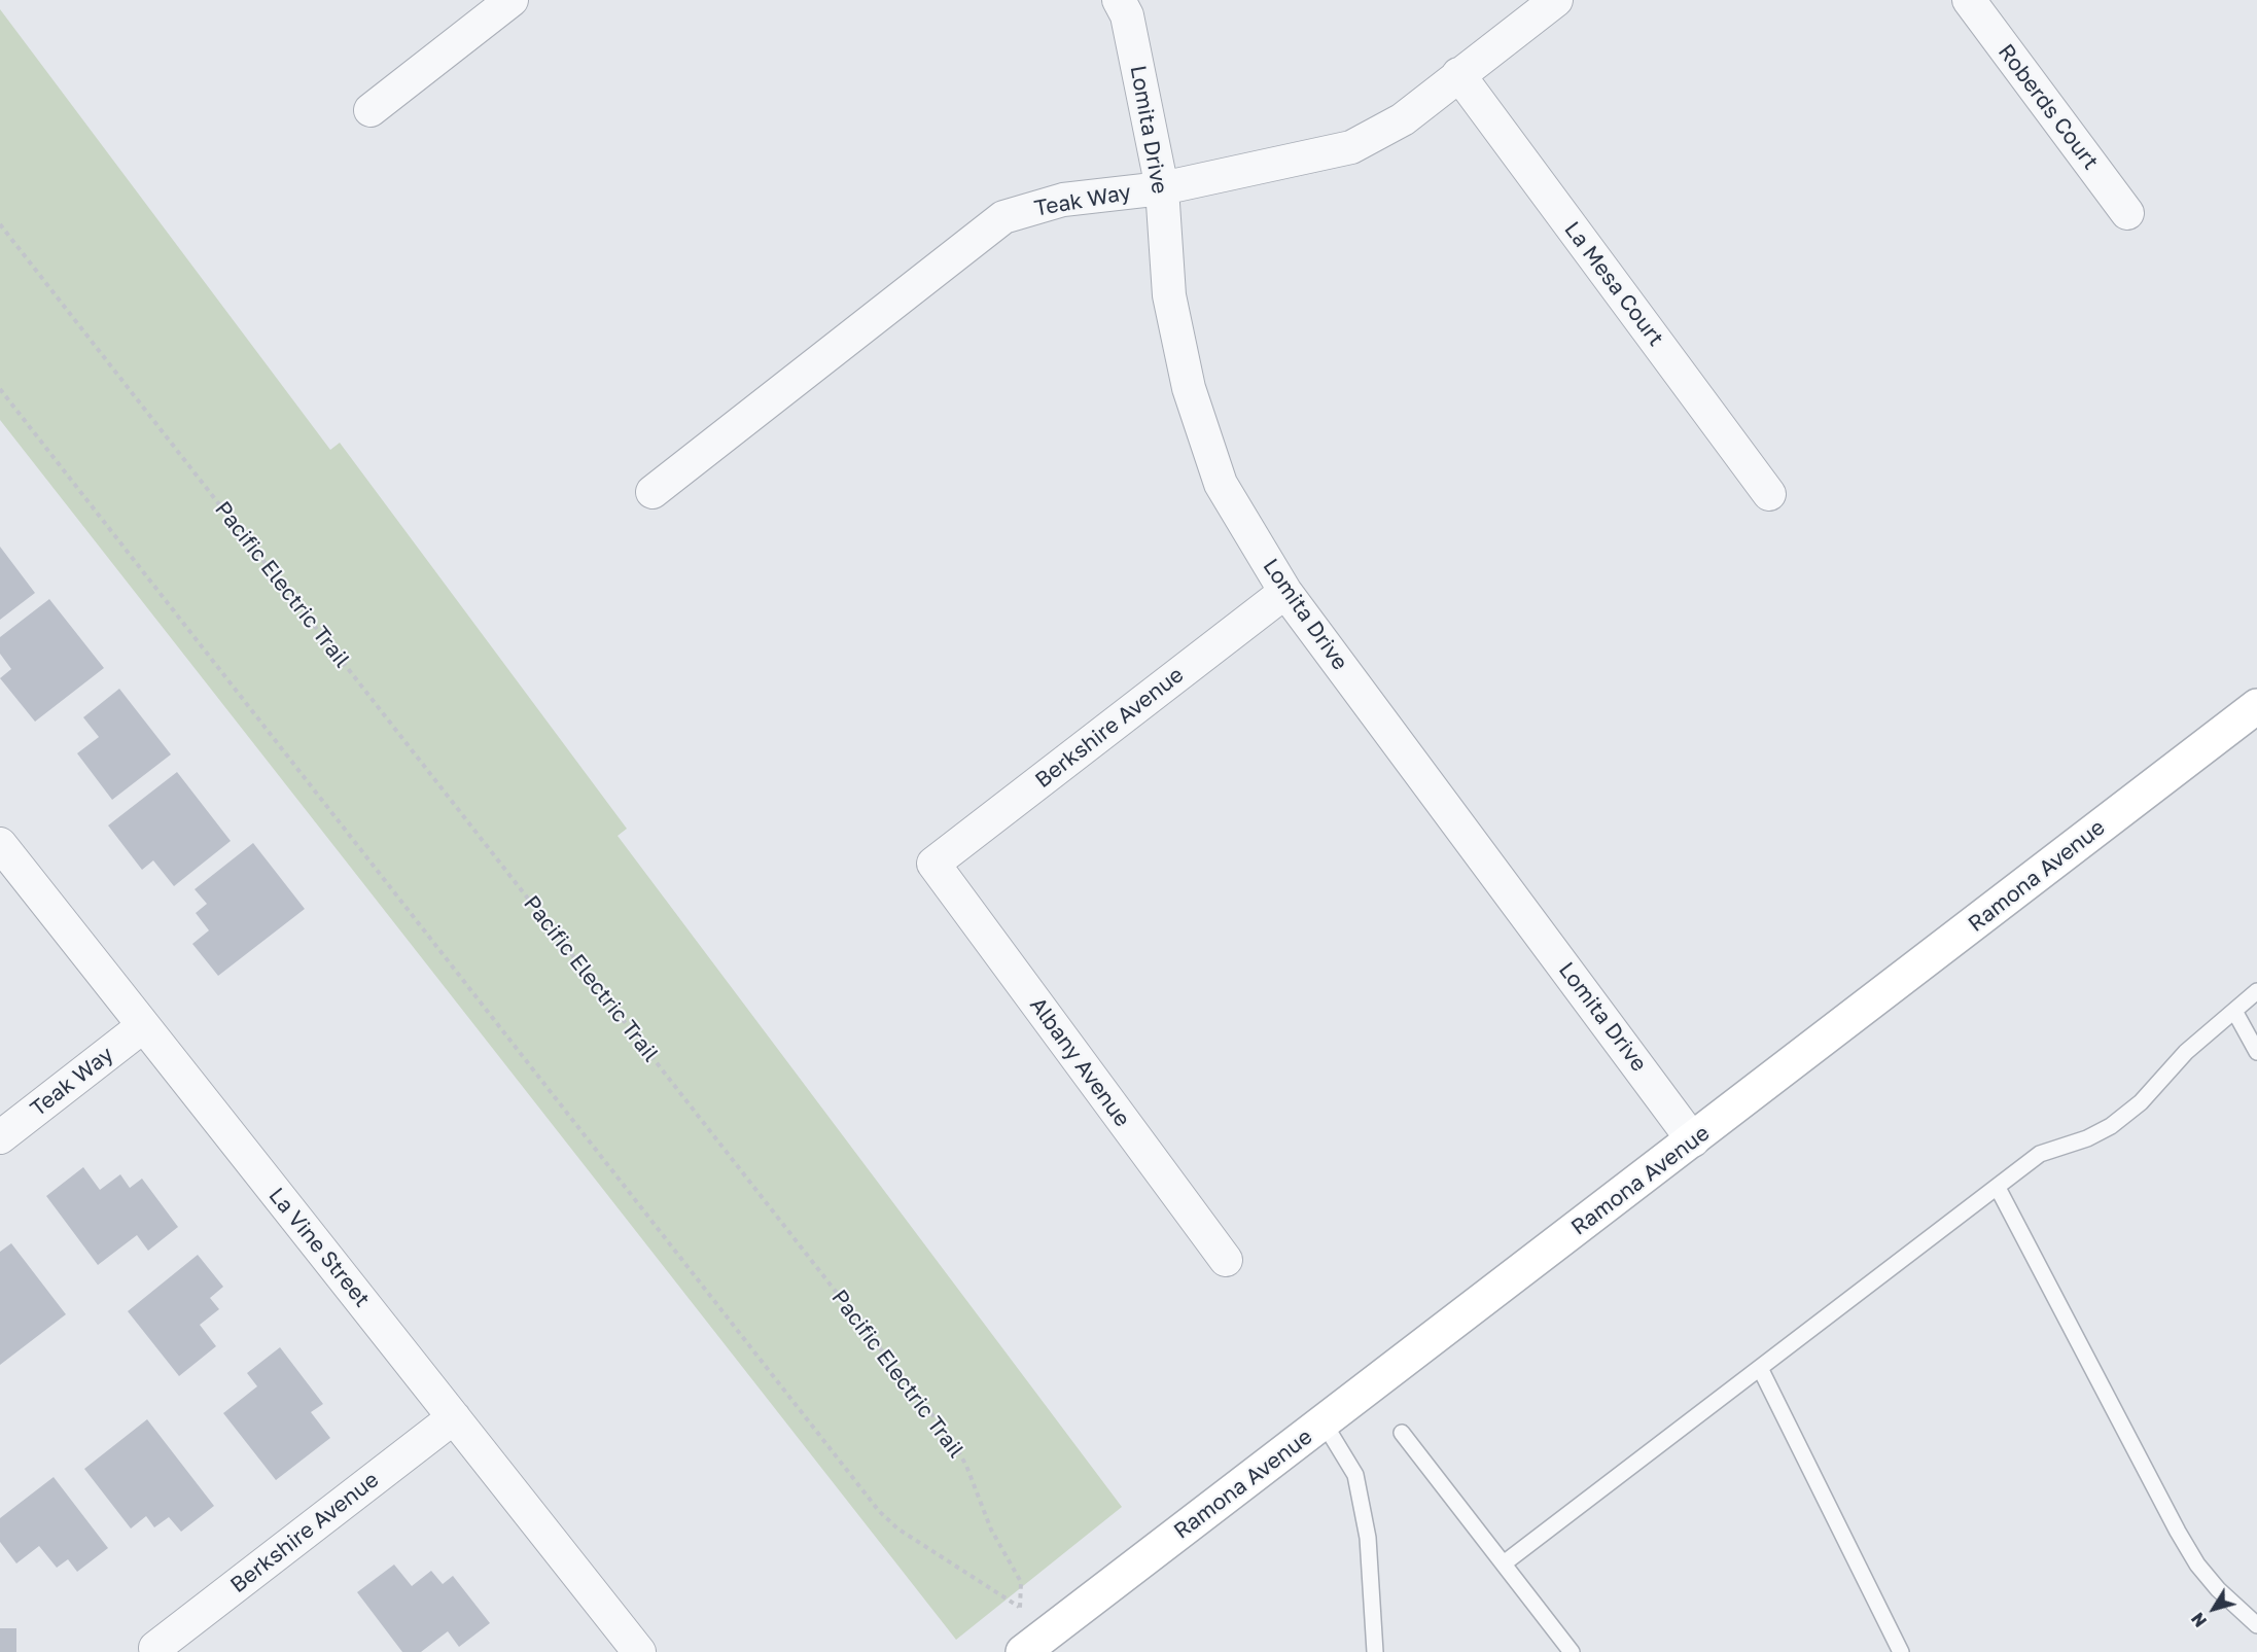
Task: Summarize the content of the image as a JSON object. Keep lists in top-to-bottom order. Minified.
{"streets":{"street":["Roberds Court","Lomita Drive","Teak Way","La Mesa Court","Berkshire Avenue","Ramona Avenue","Albany Avenue","La Vine Street"],"path":["Pacific Electric Trail"]},"crossings":[["Lomita Drive","Teak Way"],["Lomita Drive","Berkshire Avenue"],["Lomita Drive","Ramona Avenue"],["Teak Way","La Mesa Court"],["Teak Way","La Vine Street"],["Berkshire Avenue","Albany Avenue"],["Berkshire Avenue","La Vine Street"]],"north":"bottom left"}
